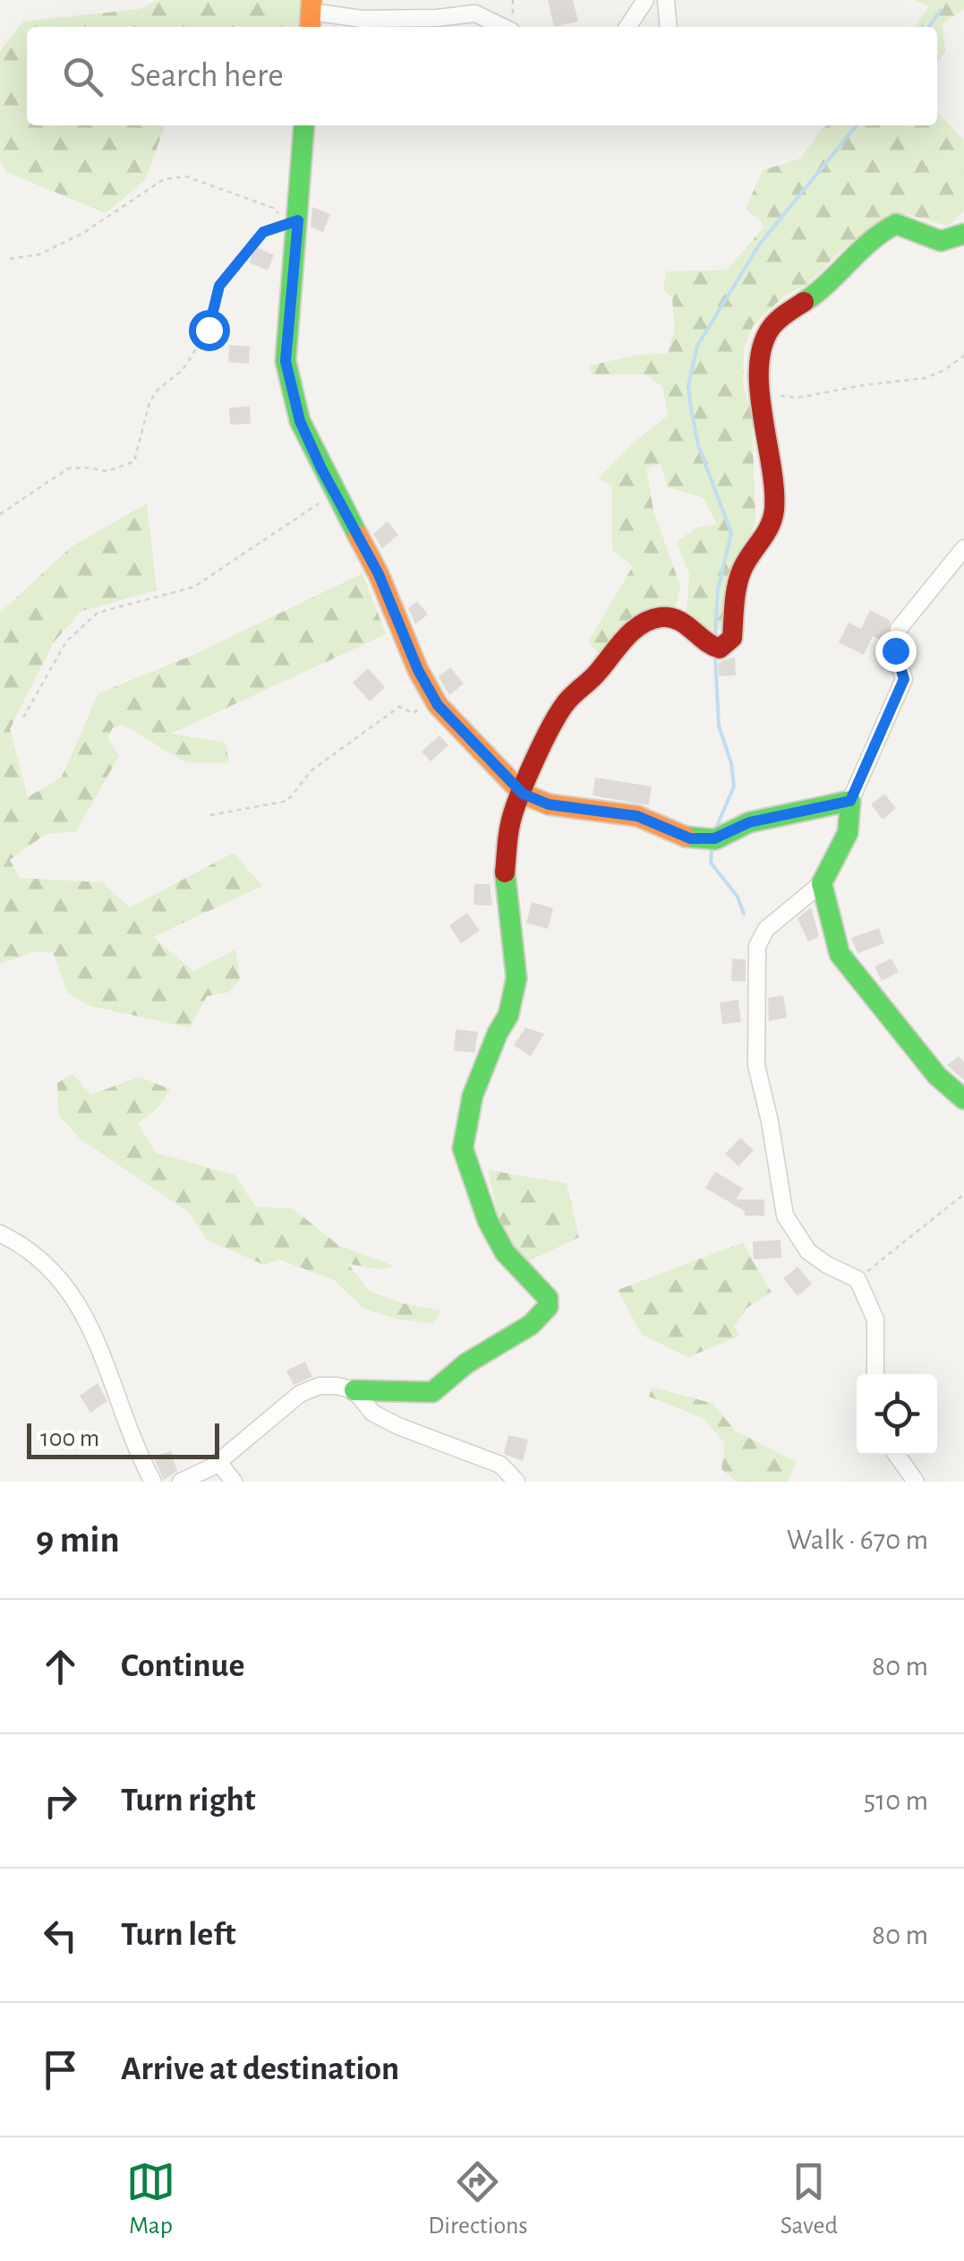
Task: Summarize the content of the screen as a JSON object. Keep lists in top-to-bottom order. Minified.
{"scale_bar":"100 m","page":{"search":"Search here","scale":"100 m","heading":["9 min","Walk · 670 m"],"list":[["Continue","80 m"],["Turn right","510 m"],["Turn left","80 m"],"Arrive at destination"],"nav":["Map","Directions","Saved"]}}
